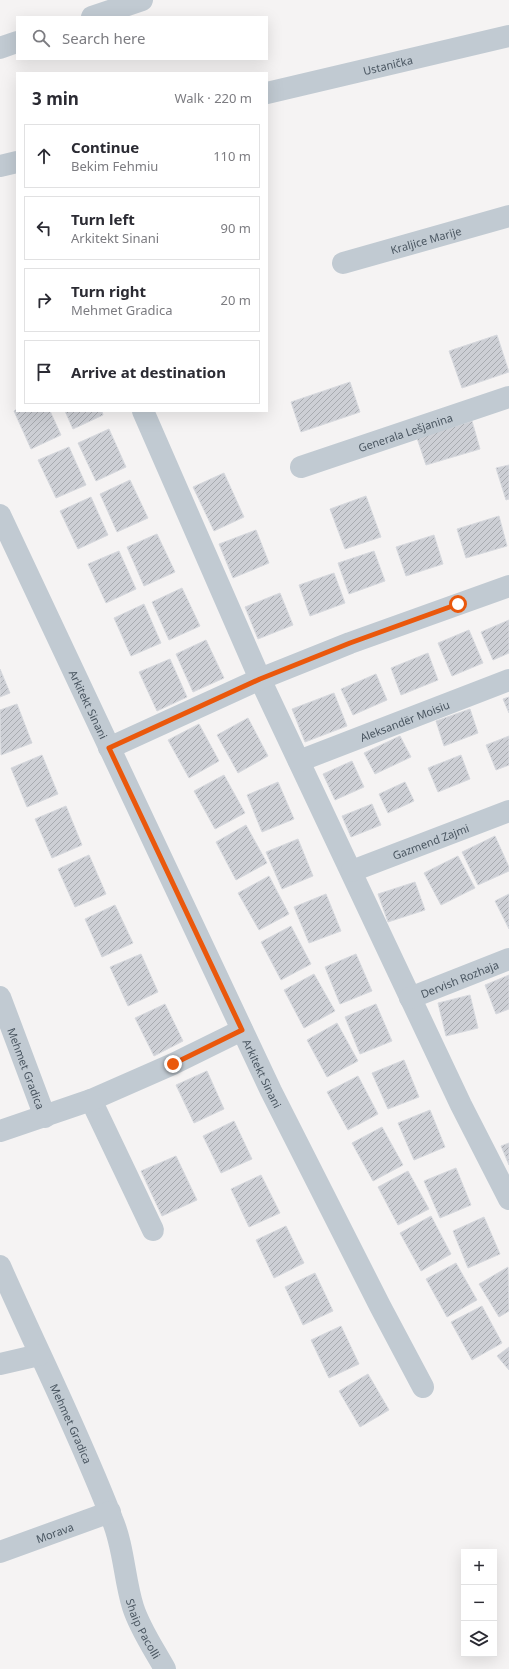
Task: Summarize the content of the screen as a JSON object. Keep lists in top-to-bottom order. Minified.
{"streets":{"street":["Ustanička","Kraljice Marije","Generala Lešjanina","Arkitekt Sinani","Aleksandër Moisiu","Gazmend Zajmi","Dervish Rozhaja","Mehmet Gradica","Morava","Shaip Pacolli"]},"crossings":[["Arkitekt Sinani","Mehmet Gradica"],["Mehmet Gradica","Morava"],["Mehmet Gradica","Shaip Pacolli"]],"page":{"search":"Search here","heading":["3 min","Walk · 220 m"],"list":[["Continue","Bekim Fehmiu","110 m"],["Turn left","Arkitekt Sinani","90 m"],["Turn right","Mehmet Gradica","20 m"],"Arrive at destination"],"map_buttons":["+","−"]}}
